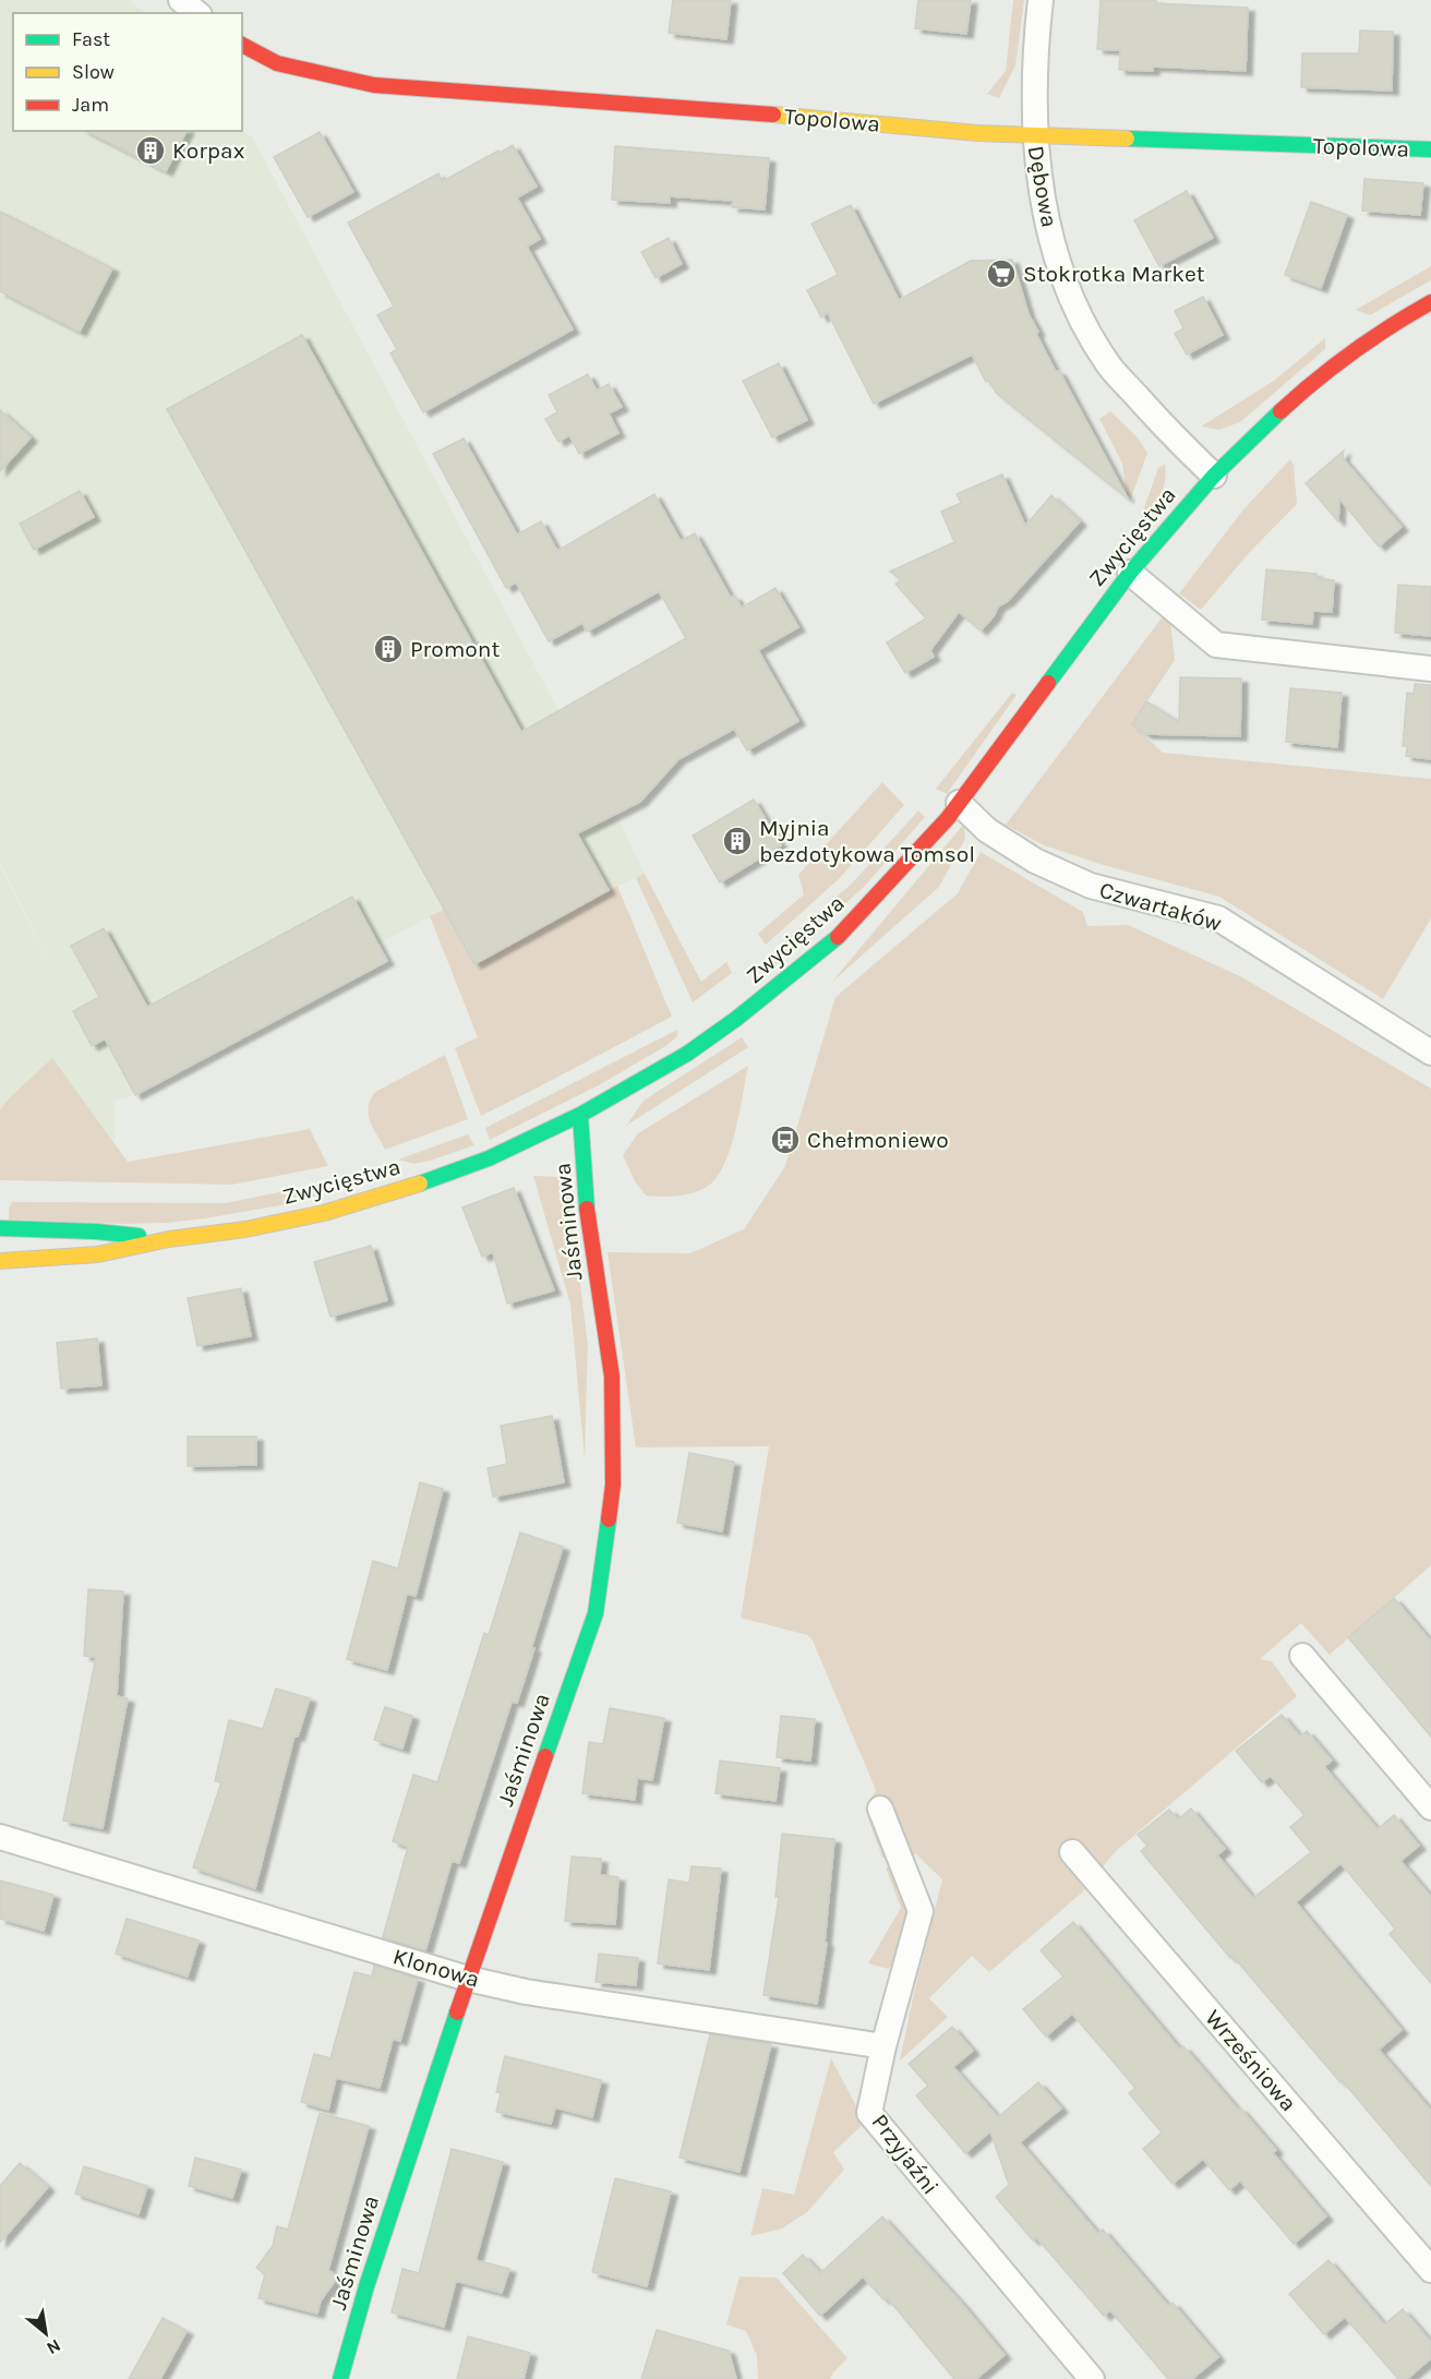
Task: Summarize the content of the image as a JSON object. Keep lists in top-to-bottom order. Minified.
{"streets":{"street":["Topolowa","Dębowa","Zwycięstwa","Czwartaków","Jaśminowa","Klonowa","Wrześniowa","Przyjaźni"]},"crossings":[["Topolowa","Dębowa"],["Dębowa","Zwycięstwa"],["Zwycięstwa","Czwartaków"],["Zwycięstwa","Jaśminowa"],["Jaśminowa","Klonowa"],["Klonowa","Przyjaźni"]],"places":{"building":["Korpax","Promont","Myjnia bezdotykowa Tomsol"],"supermarket":["Stokrotka Market"],"bus stop":["Chełmoniewo"]},"legend":["Fast","Slow","Jam"],"north":"bottom right"}
